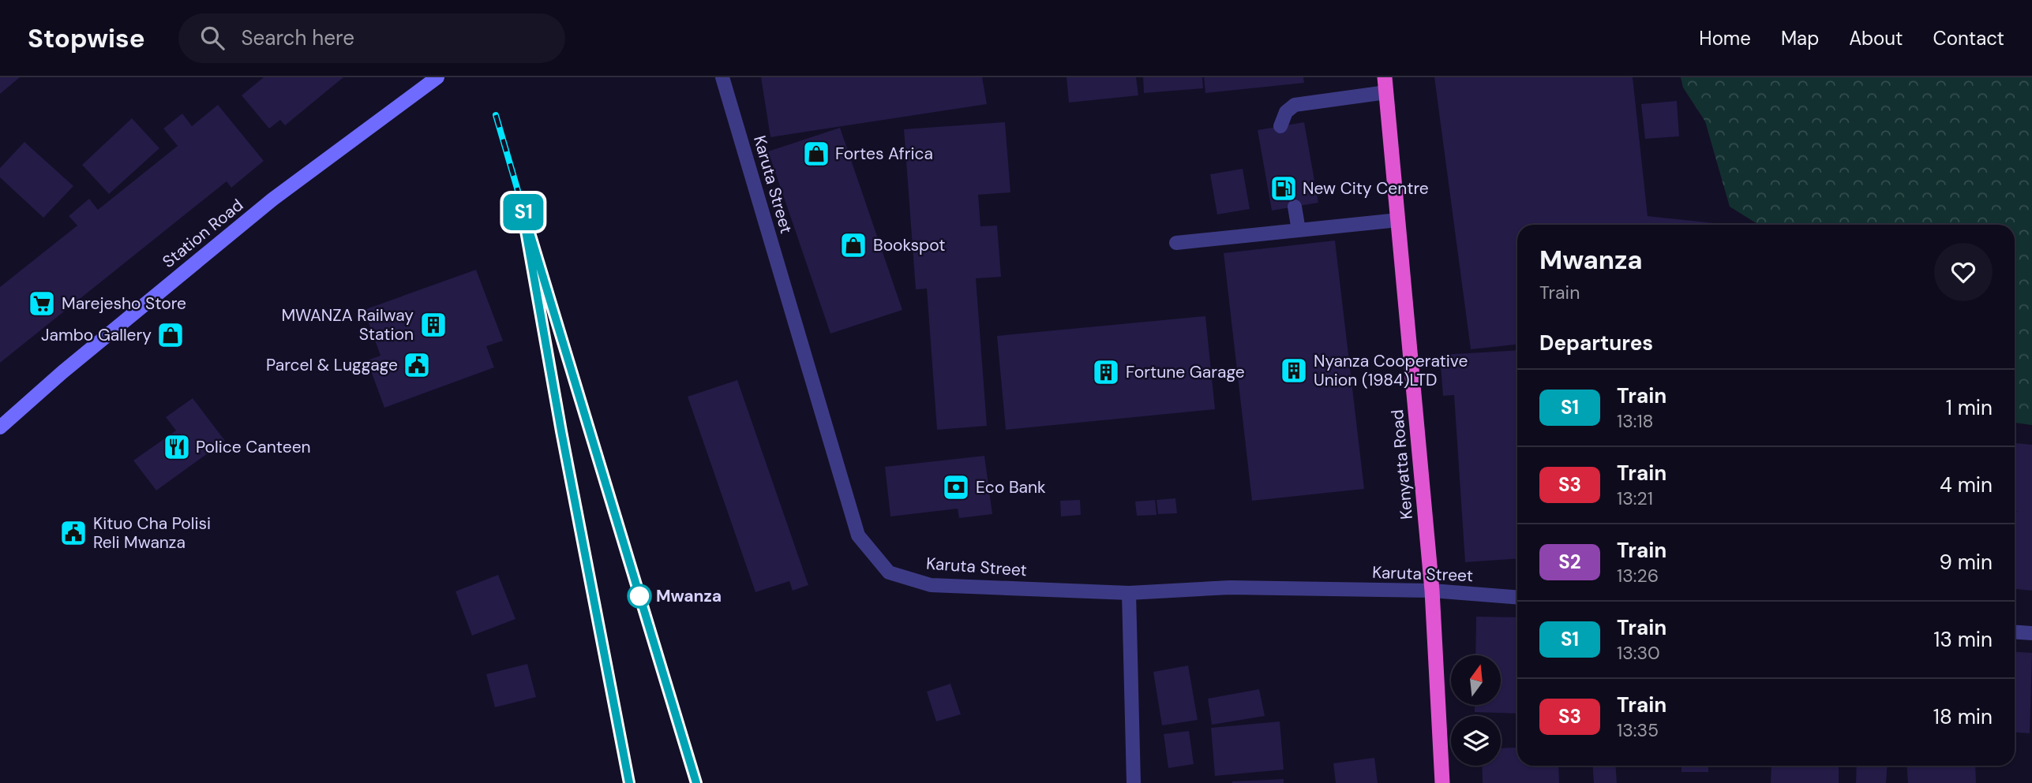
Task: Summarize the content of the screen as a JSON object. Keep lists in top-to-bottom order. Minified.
{"streets":{"highway":["Kenyatta Road"],"main road":["Station Road"],"street":["Karuta Street"]},"crossings":[["Karuta Street","Kenyatta Road"]],"places":{"shop":["Fortes Africa","Bookspot","Jambo Gallery"],"fuel station":["New City Centre"],"supermarket":["Marejesho Store"],"building":["MWANZA Railway Station","Nyanza Cooperative Union (1984)LTD","Fortune Garage"],"public building":["Parcel & Luggage","Kituo Cha Polisi Reli Mwanza"],"restaurant":["Police Canteen"],"bank":["Eco Bank"],"other":["Mwanza"]},"north":"top","page":{"header":"Stopwise","search":"Search here","nav":["Home","Map","About","Contact"],"on_map":"S1","heading":[["Mwanza","Train"],"Departures"],"list":[{"mark":"S1","name":"Train","note":"13:18","value":"1 min"},{"mark":"S3","name":"Train","note":"13:21","value":"4 min"},{"mark":"S2","name":"Train","note":"13:26","value":"9 min"},{"mark":"S1","name":"Train","note":"13:30","value":"13 min"},{"mark":"S3","name":"Train","note":"13:35","value":"18 min"}]}}
